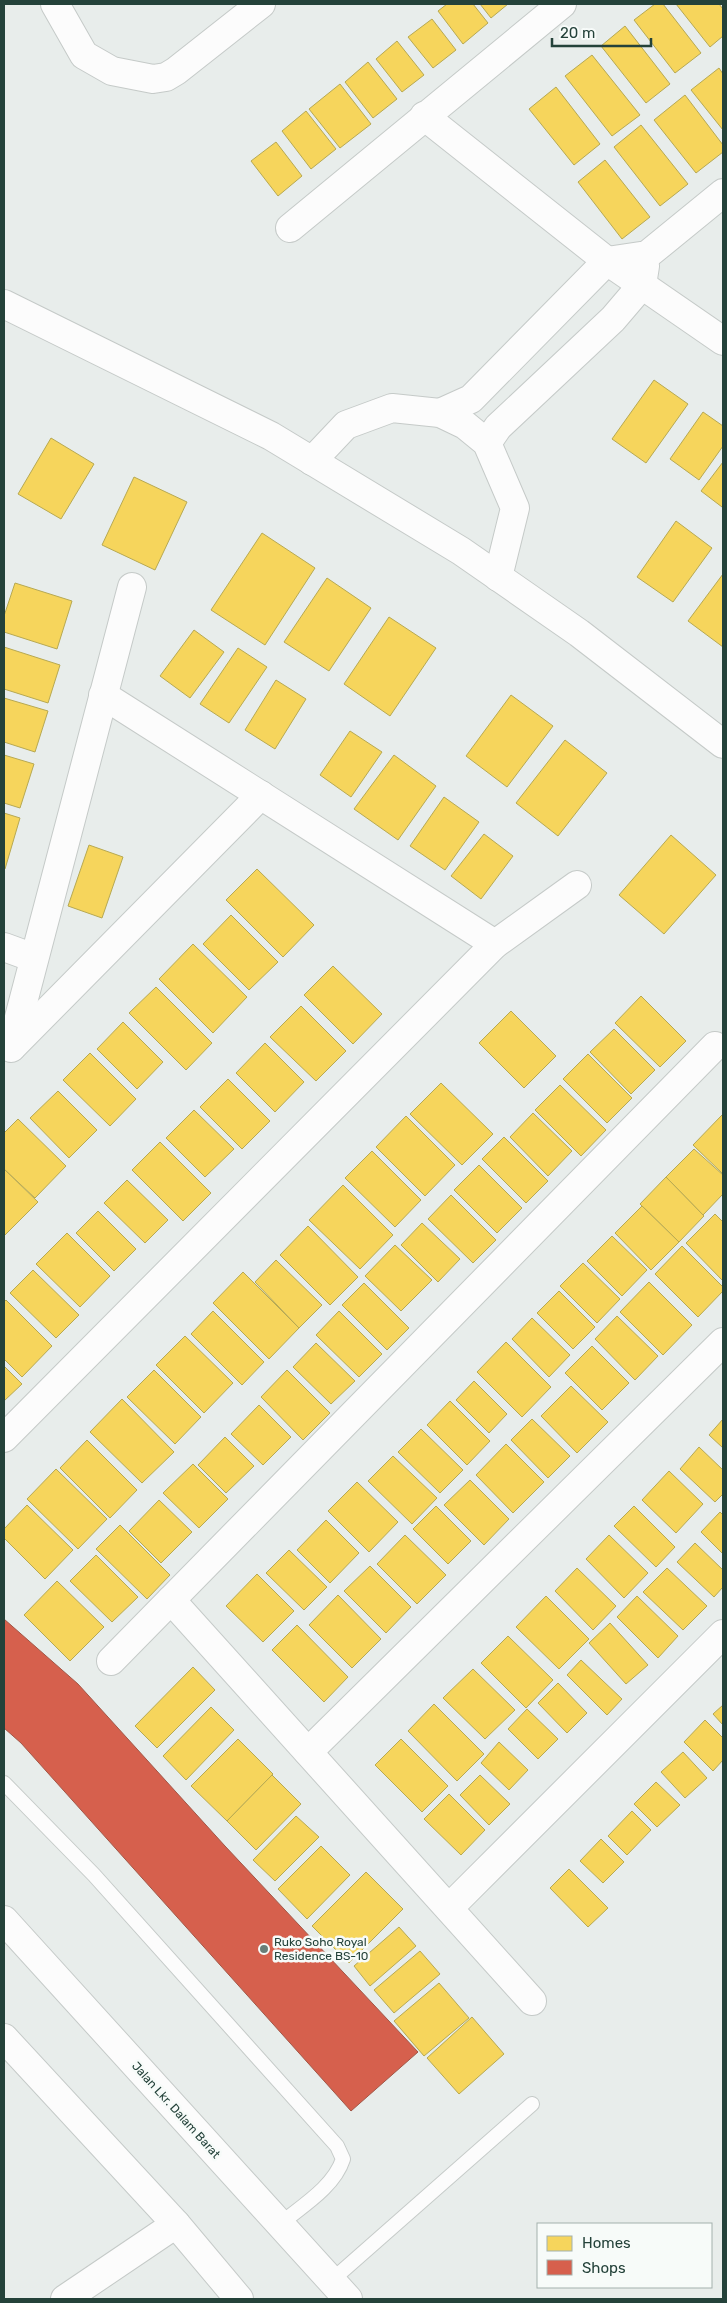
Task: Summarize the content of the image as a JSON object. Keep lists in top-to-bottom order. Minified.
{"streets":{"street":["Jalan Lkr. Dalam Barat"]},"places":["Ruko Soho Royal Residence BS-10"],"legend":["Homes","Shops"],"scale_bar":"20 m"}
